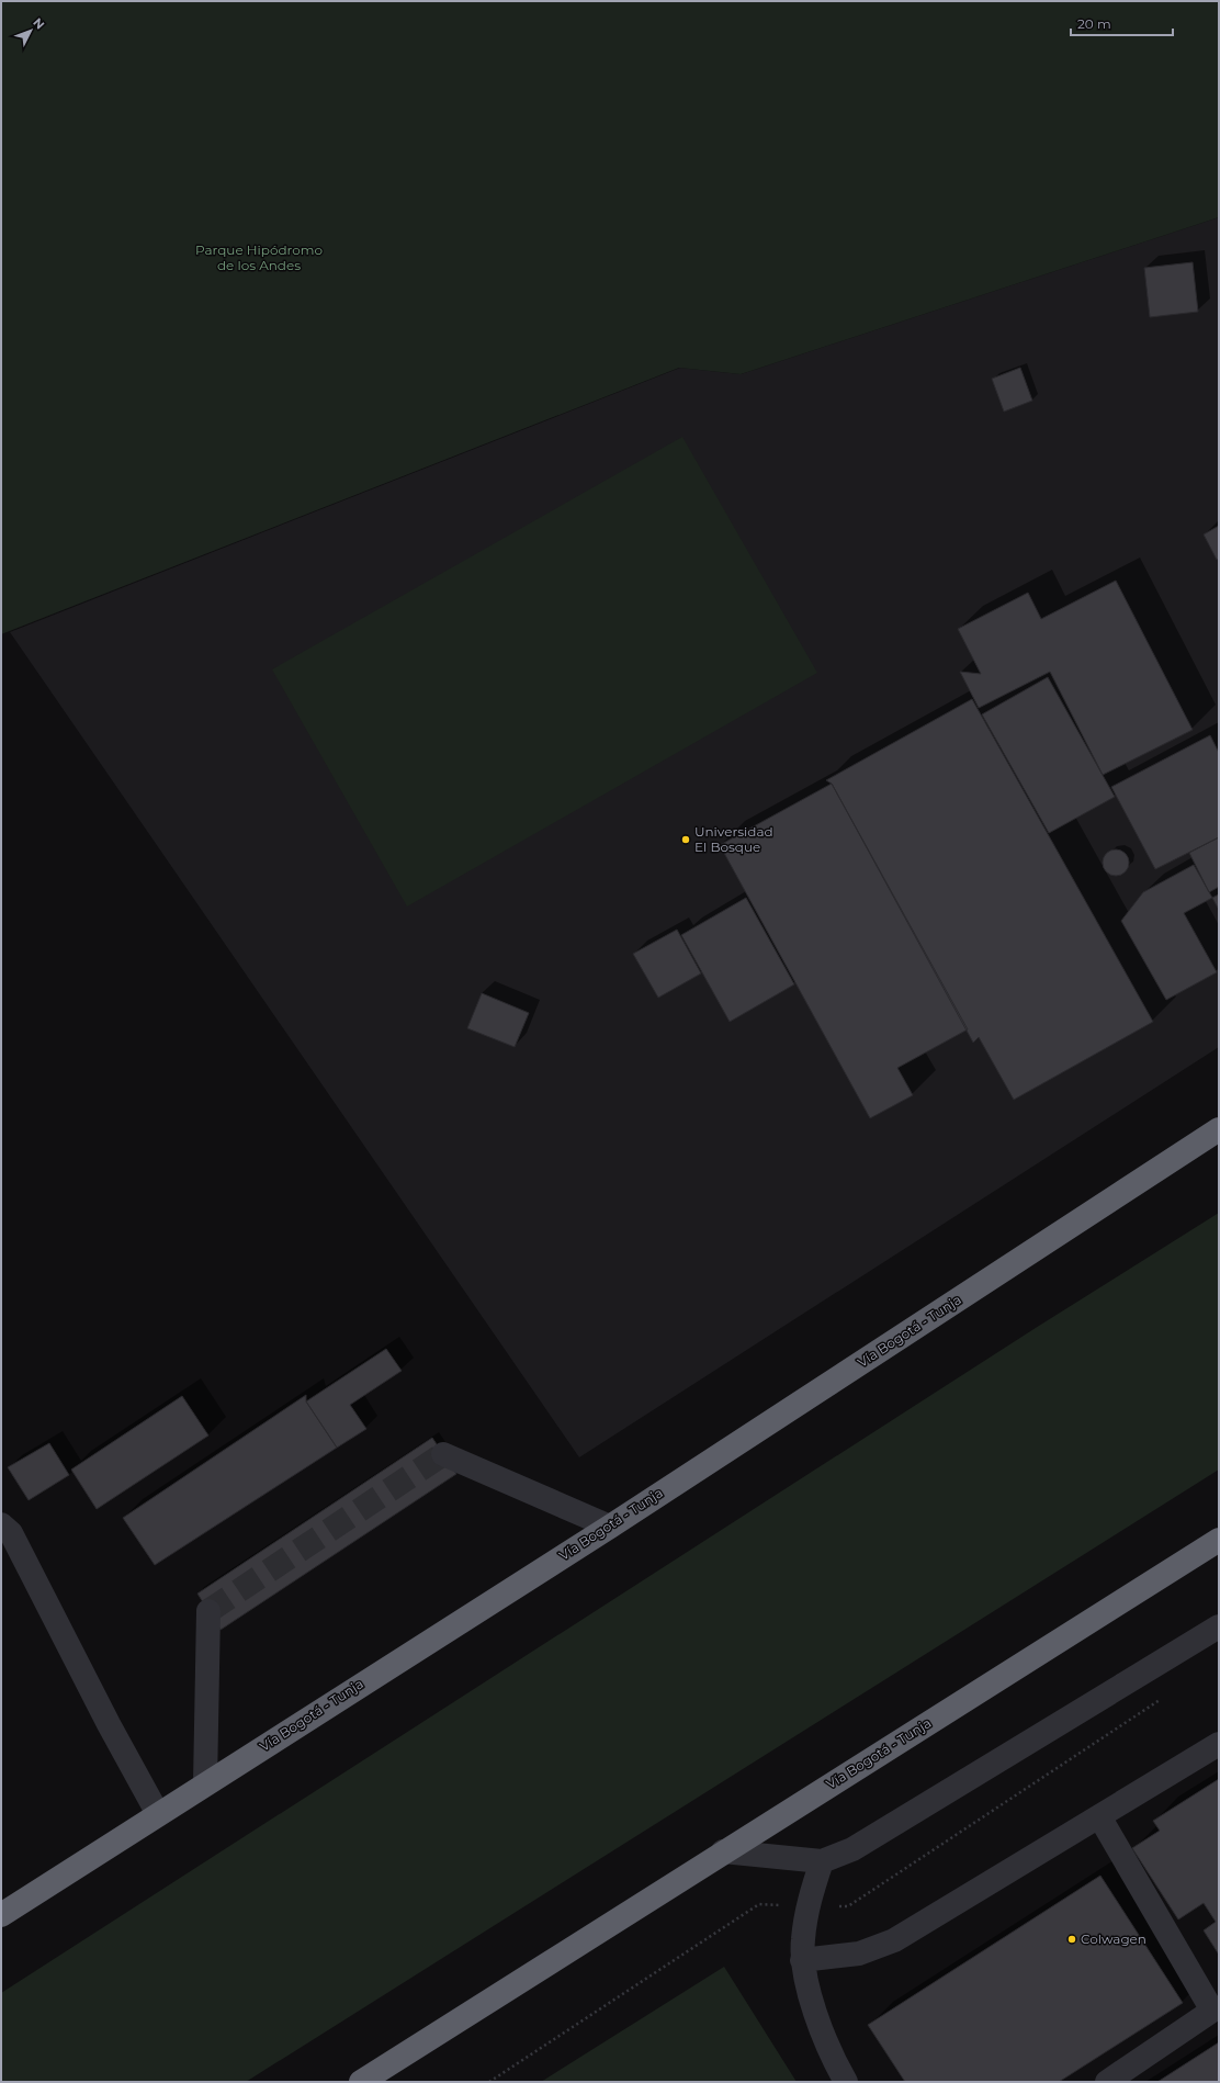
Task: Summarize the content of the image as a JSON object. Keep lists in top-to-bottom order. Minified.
{"streets":{"highway":["Vía Bogotá - Tunja"]},"parks":["Parque Hipódromo de los Andes"],"places":["Universidad El Bosque","Colwagen"],"scale_bar":"20 m","north":"top right"}
